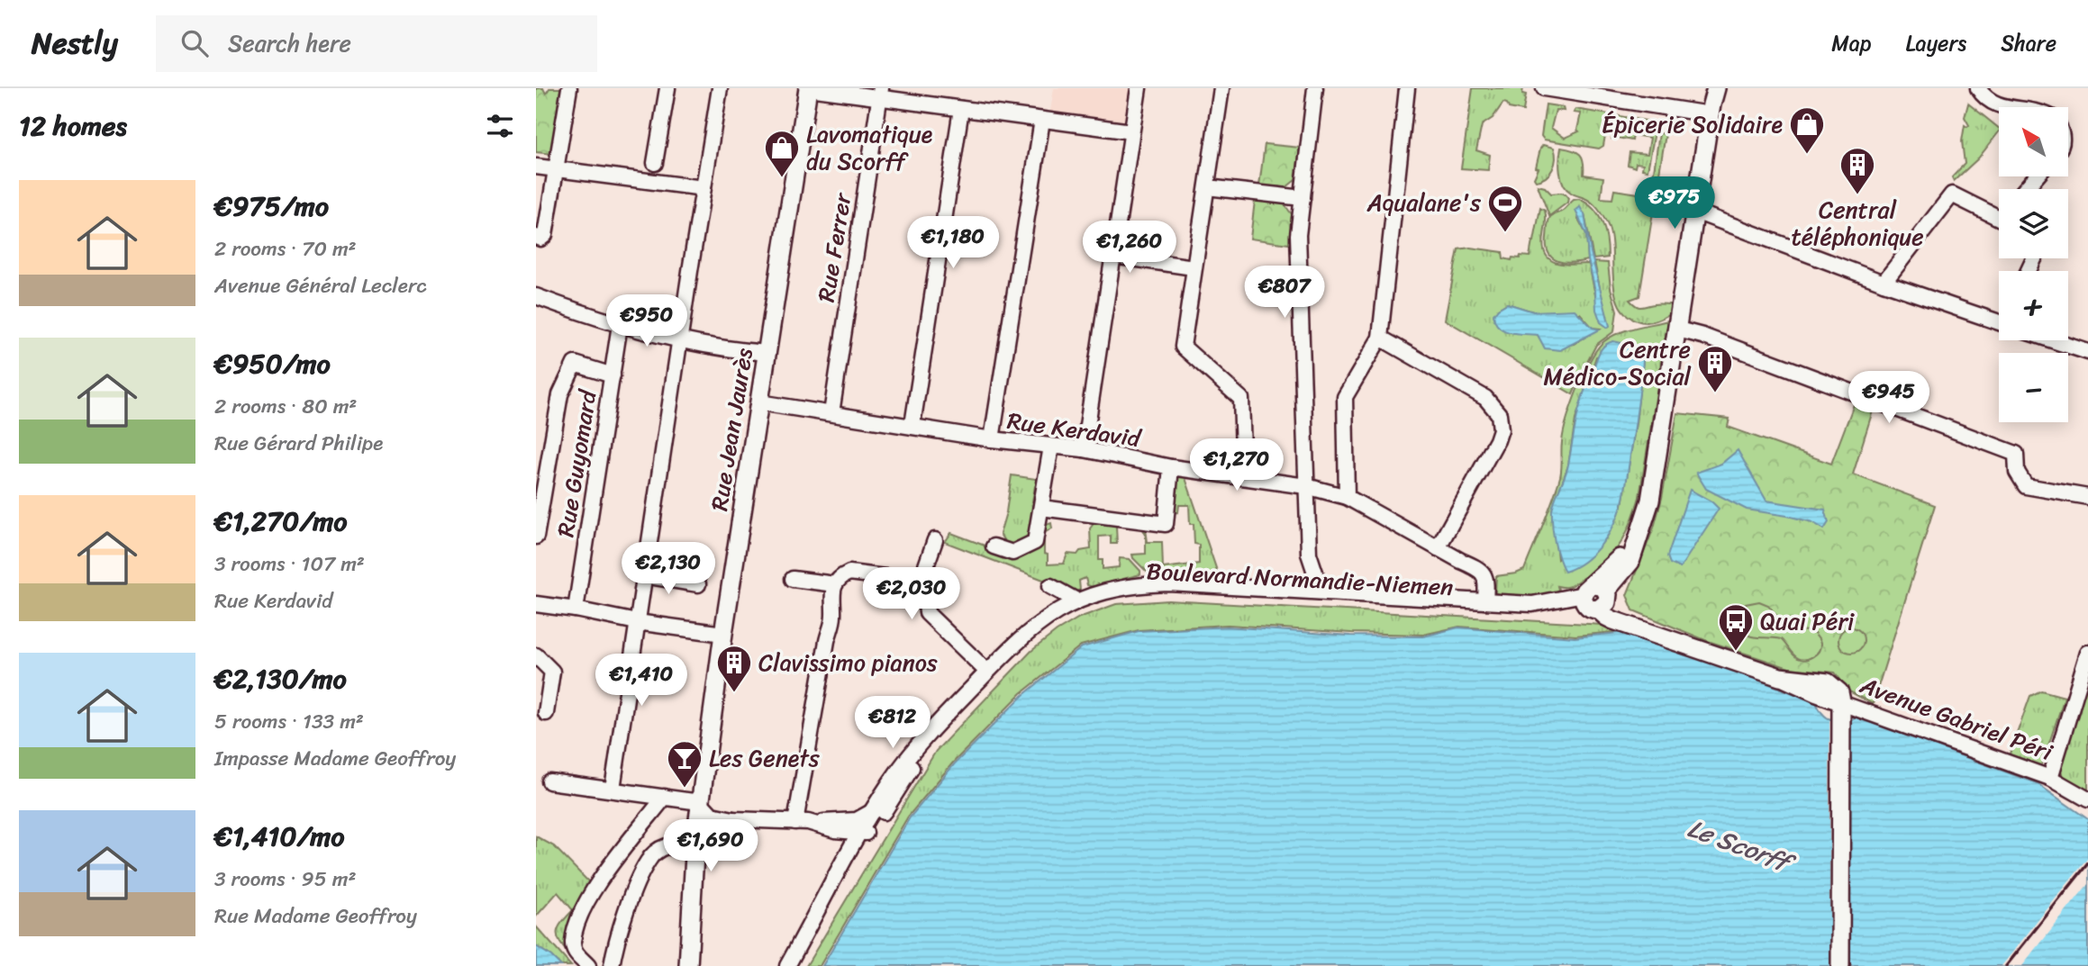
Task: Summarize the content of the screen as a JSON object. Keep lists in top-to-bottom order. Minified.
{"streets":{"main road":["Rue Jean Jaurès","Avenue Gabriel Péri"],"street":["Rue Ferrer","Rue Kerdavid","Rue Guyomard","Boulevard Normandie-Niemen"]},"crossings":[["Rue Ferrer","Rue Kerdavid"],["Rue Jean Jaurès","Rue Kerdavid"],["Rue Kerdavid","Boulevard Normandie-Niemen"],["Boulevard Normandie-Niemen","Avenue Gabriel Péri"]],"water":["Le Scorff"],"places":{"shop":["Épicerie Solidaire","Lavomatique du Scorff"],"building":["Central téléphonique","Centre Médico-Social","Clavissimo pianos"],"sports":["Aqualane's"],"bus stop":["Quai Péri"],"bar":["Les Genets"]},"north":"top left","page":{"header":"Nestly","search":"Search here","nav":["Map","Layers","Share"],"heading":"12 homes","map_buttons":["+","−"],"list":[{"name":"€975/mo","note":"2 rooms · 70 m² · Avenue Général Leclerc"},{"name":"€950/mo","note":"2 rooms · 80 m² · Rue Gérard Philipe"},{"name":"€1,270/mo","note":"3 rooms · 107 m² · Rue Kerdavid"},{"name":"€2,130/mo","note":"5 rooms · 133 m² · Impasse Madame Geoffroy"},{"name":"€1,410/mo","note":"3 rooms · 95 m² · Rue Madame Geoffroy"}],"price":["€975","€1,180","€1,260","€807","€950","€945","€1,270","€2,130","€2,030","€1,410","€812","€1,690"]}}
